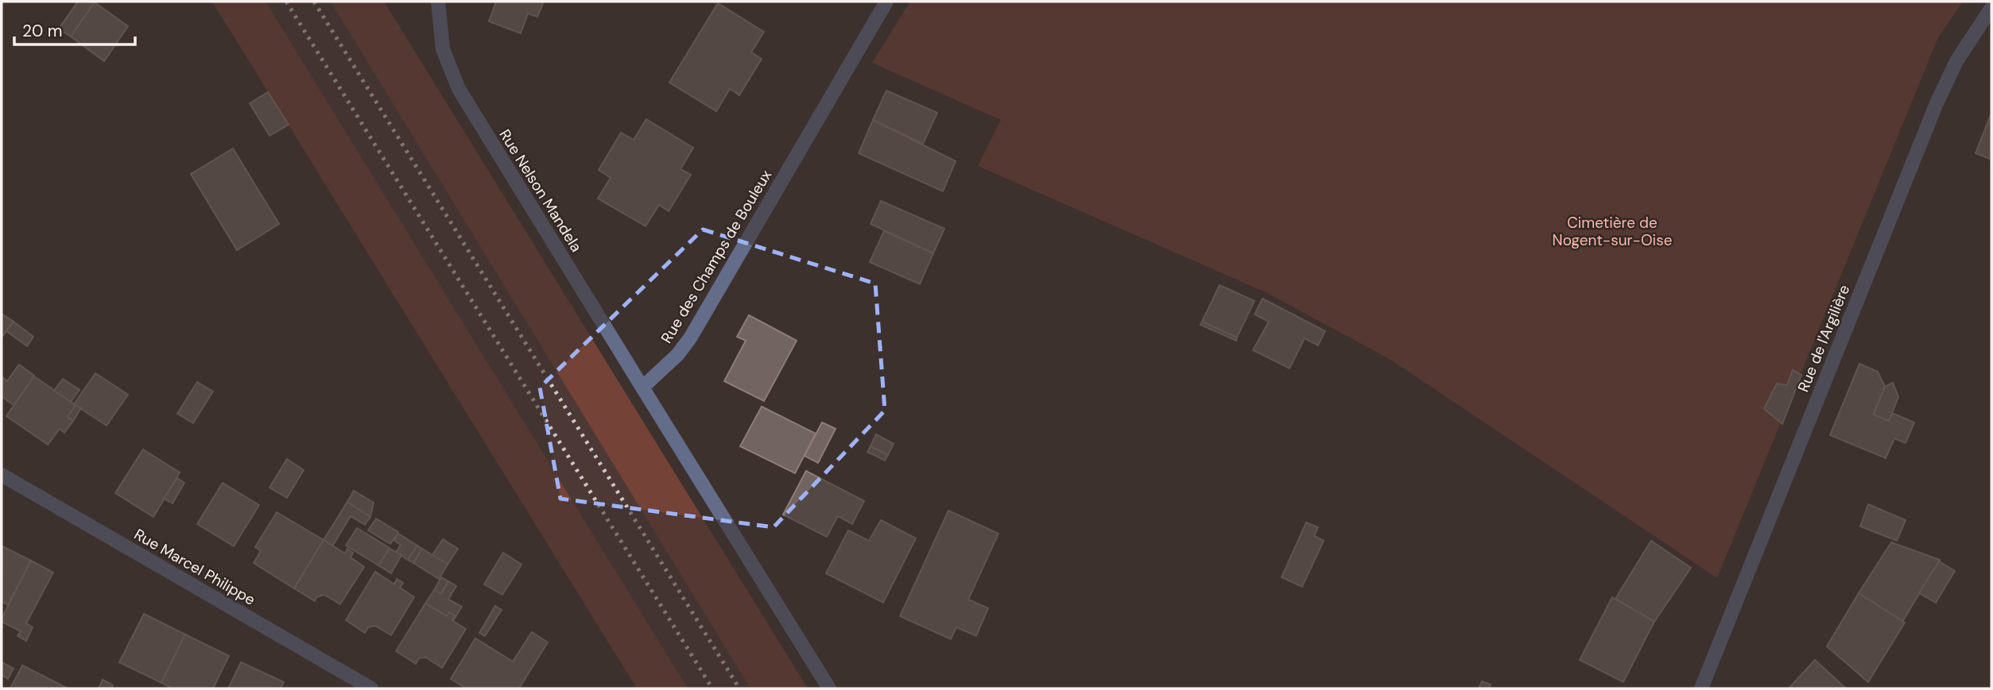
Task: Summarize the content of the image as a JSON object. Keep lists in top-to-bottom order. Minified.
{"streets":{"street":["Rue Nelson Mandela","Rue des Champs de Bouleux","Rue de l'Argilière","Rue Marcel Philippe"]},"crossings":[["Rue Nelson Mandela","Rue des Champs de Bouleux"]],"parks":["Cimetière de Nogent-sur-Oise"],"scale_bar":"20 m"}
